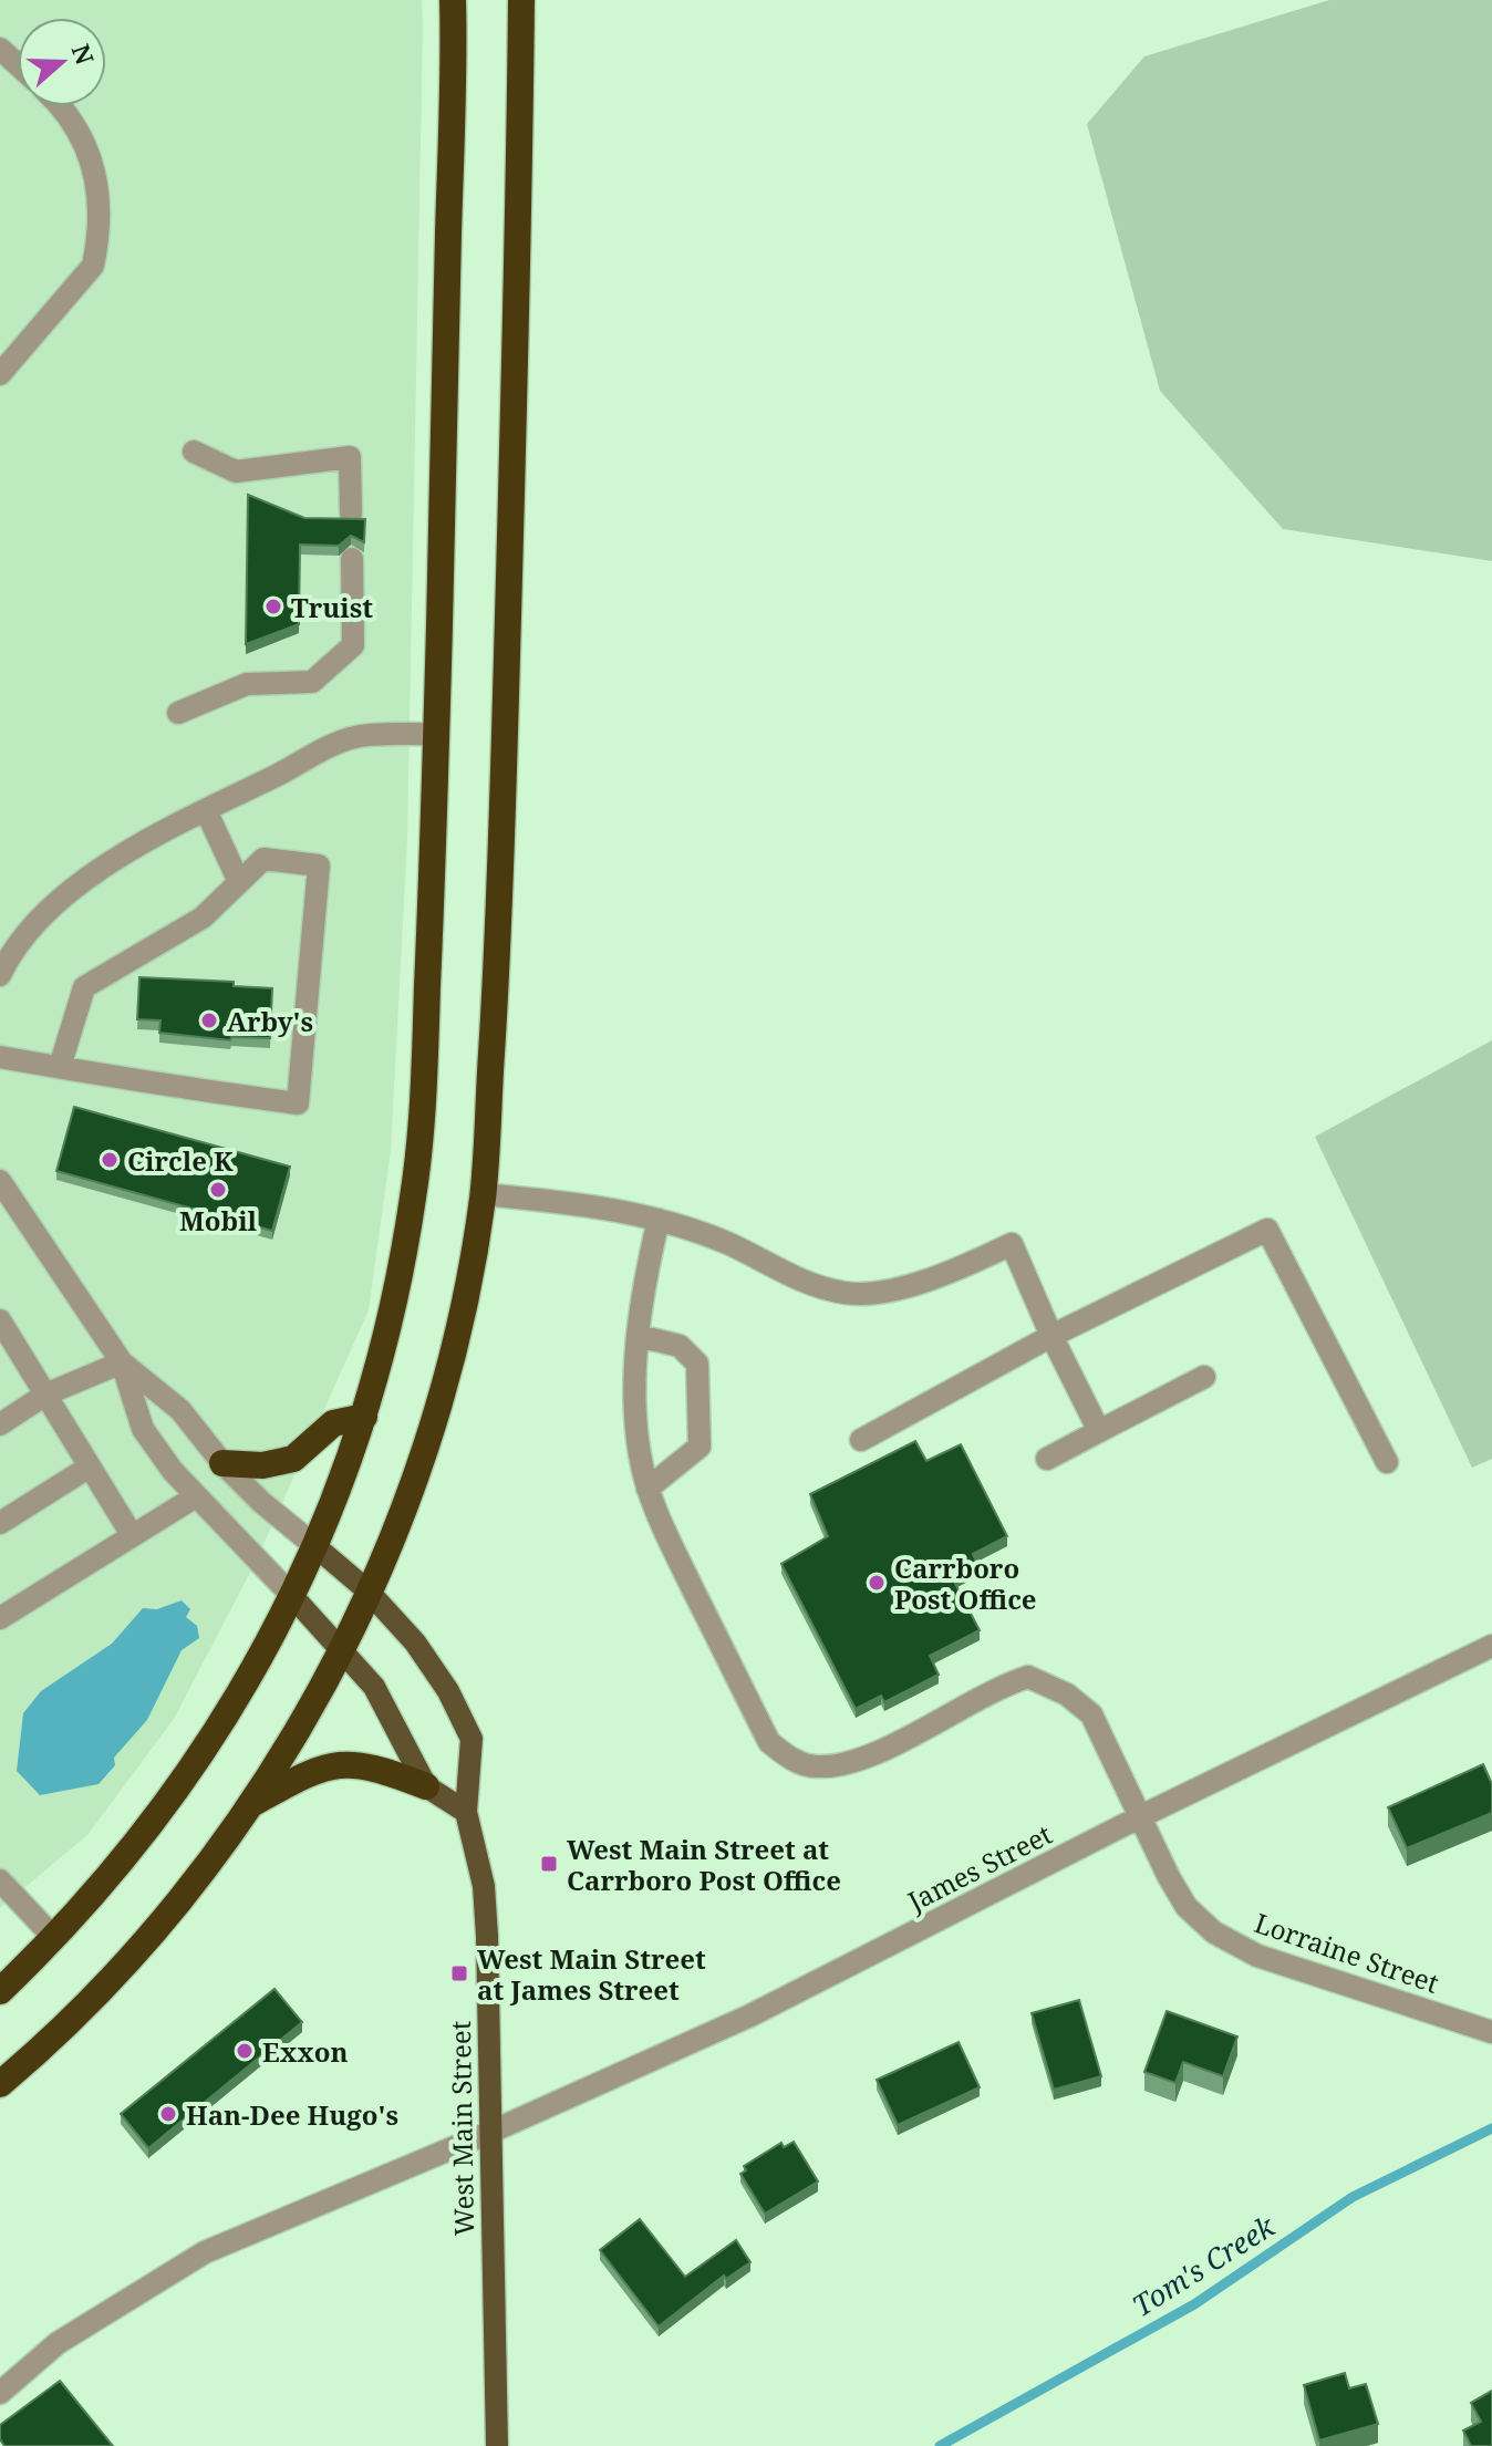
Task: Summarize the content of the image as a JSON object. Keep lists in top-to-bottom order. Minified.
{"streets":{"main road":["West Main Street"],"street":["James Street","Lorraine Street"]},"crossings":[["James Street","Lorraine Street"],["James Street","West Main Street"]],"water":["Tom's Creek"],"places":{"other":["Truist","Arby's","Circle K","Mobil","Carrboro Post Office","Exxon","Han-Dee Hugo's"],"transit":["West Main Street at Carrboro Post Office","West Main Street at James Street"]},"north":"right"}
